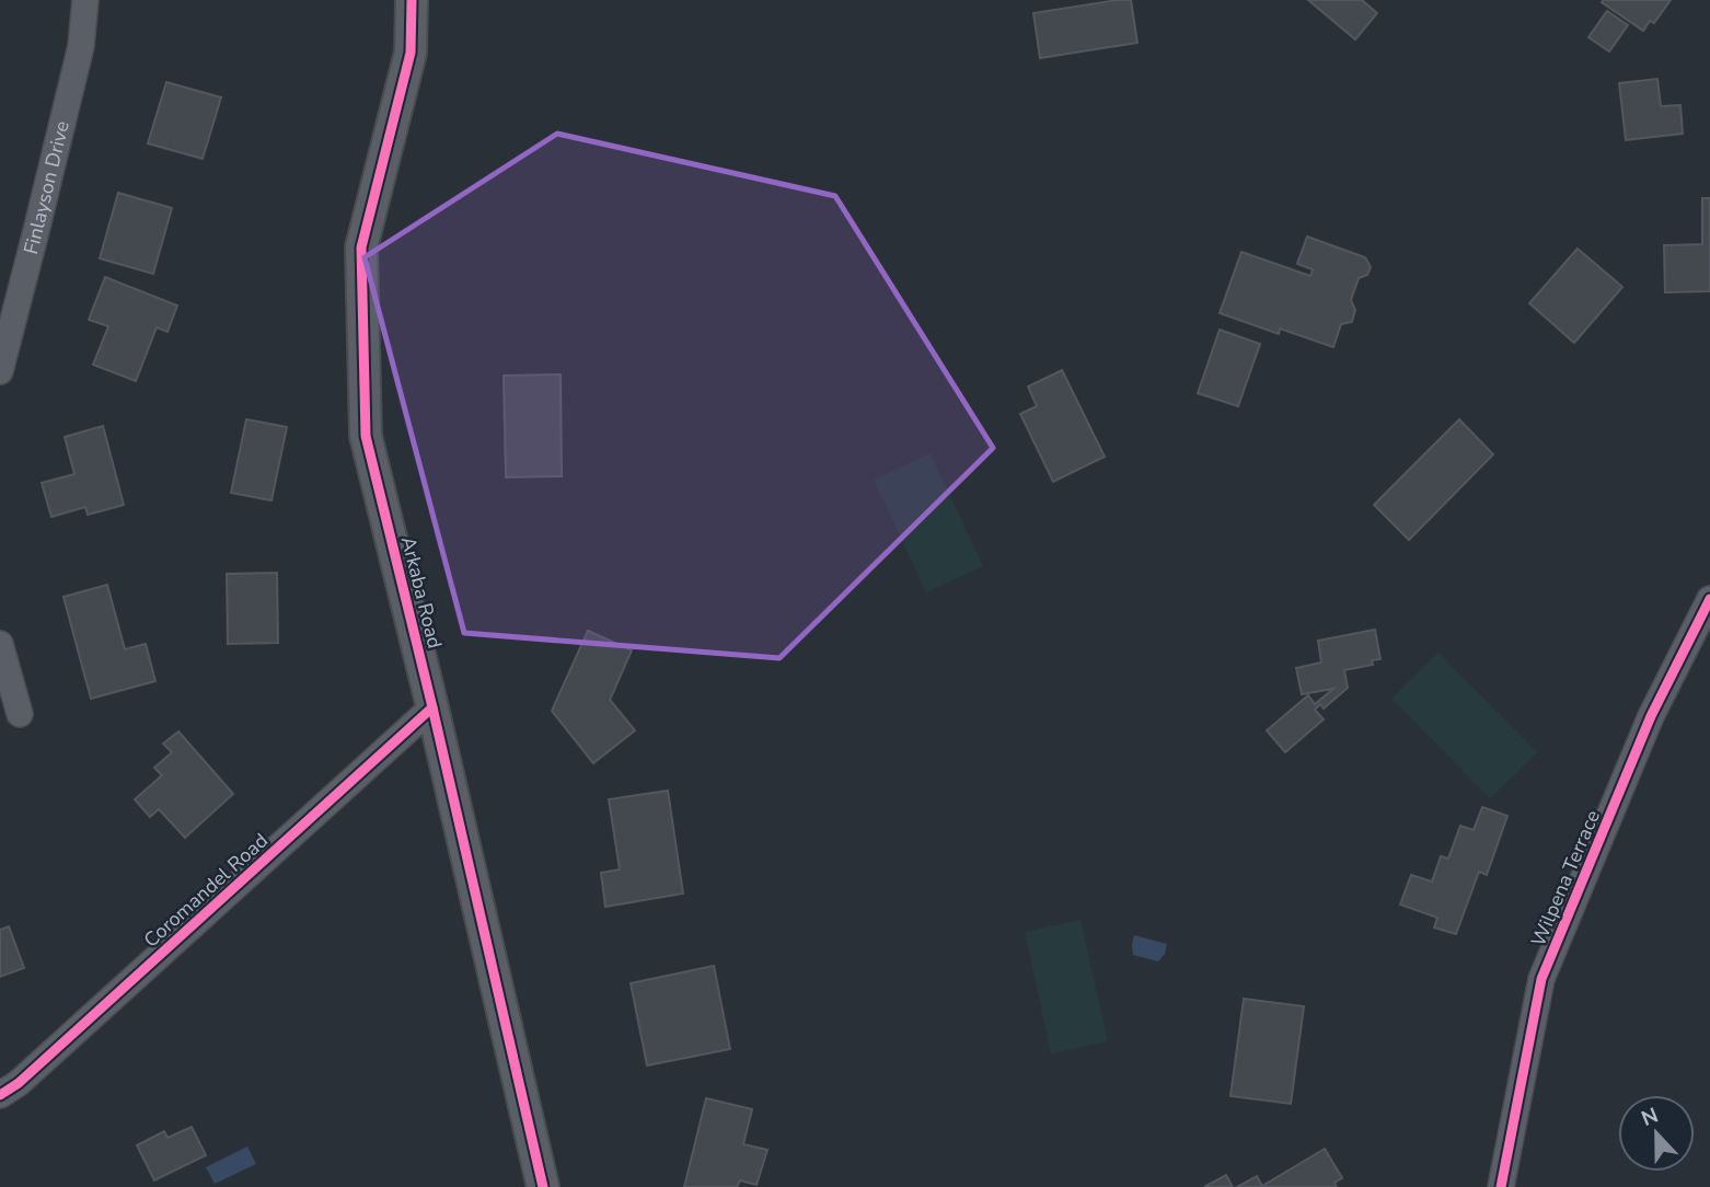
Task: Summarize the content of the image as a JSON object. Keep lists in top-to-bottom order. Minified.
{"streets":{"street":["Finlayson Drive","Arkaba Road","Wilpena Terrace","Coromandel Road"]},"crossings":[["Arkaba Road","Coromandel Road"]],"north":"top"}
